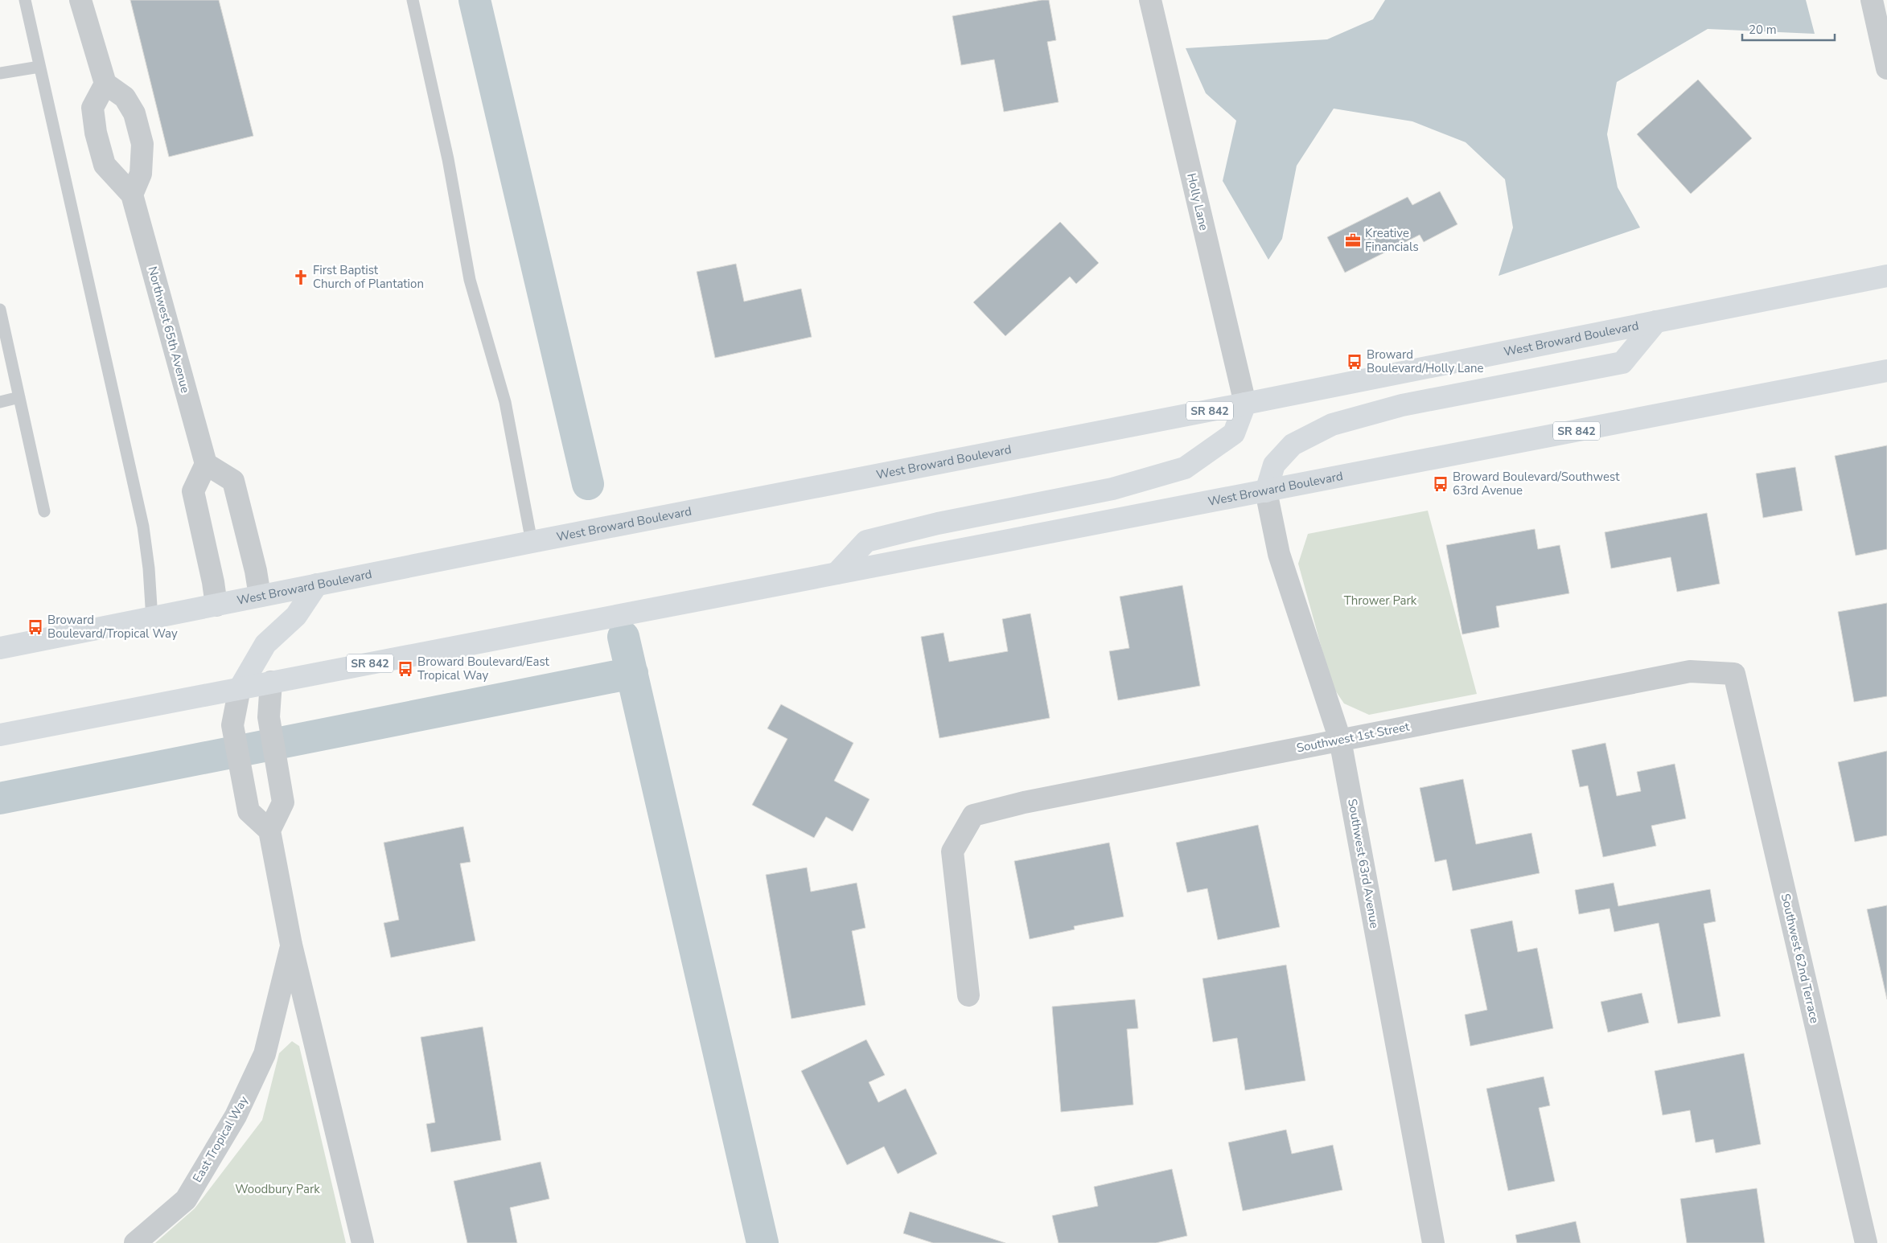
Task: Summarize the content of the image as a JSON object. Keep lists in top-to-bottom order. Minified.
{"streets":{"main road":["West Broward Boulevard","SR 842"],"street":["Holly Lane","Northwest 65th Avenue","Southwest 1st Street","Southwest 63rd Avenue","Southwest 62nd Terrace","East Tropical Way"]},"crossings":[["Holly Lane","West Broward Boulevard"],["West Broward Boulevard","Southwest 63rd Avenue"],["Southwest 1st Street","Southwest 63rd Avenue"],["Southwest 1st Street","Southwest 62nd Terrace"]],"parks":["Thrower Park","Woodbury Park"],"places":{"office":["Kreative Financials"],"church":["First Baptist Church of Plantation"],"bus stop":["Broward Boulevard/Holly Lane","Broward Boulevard/Southwest 63rd Avenue","Broward Boulevard/Tropical Way","Broward Boulevard/East Tropical Way"]},"scale_bar":"20 m"}
